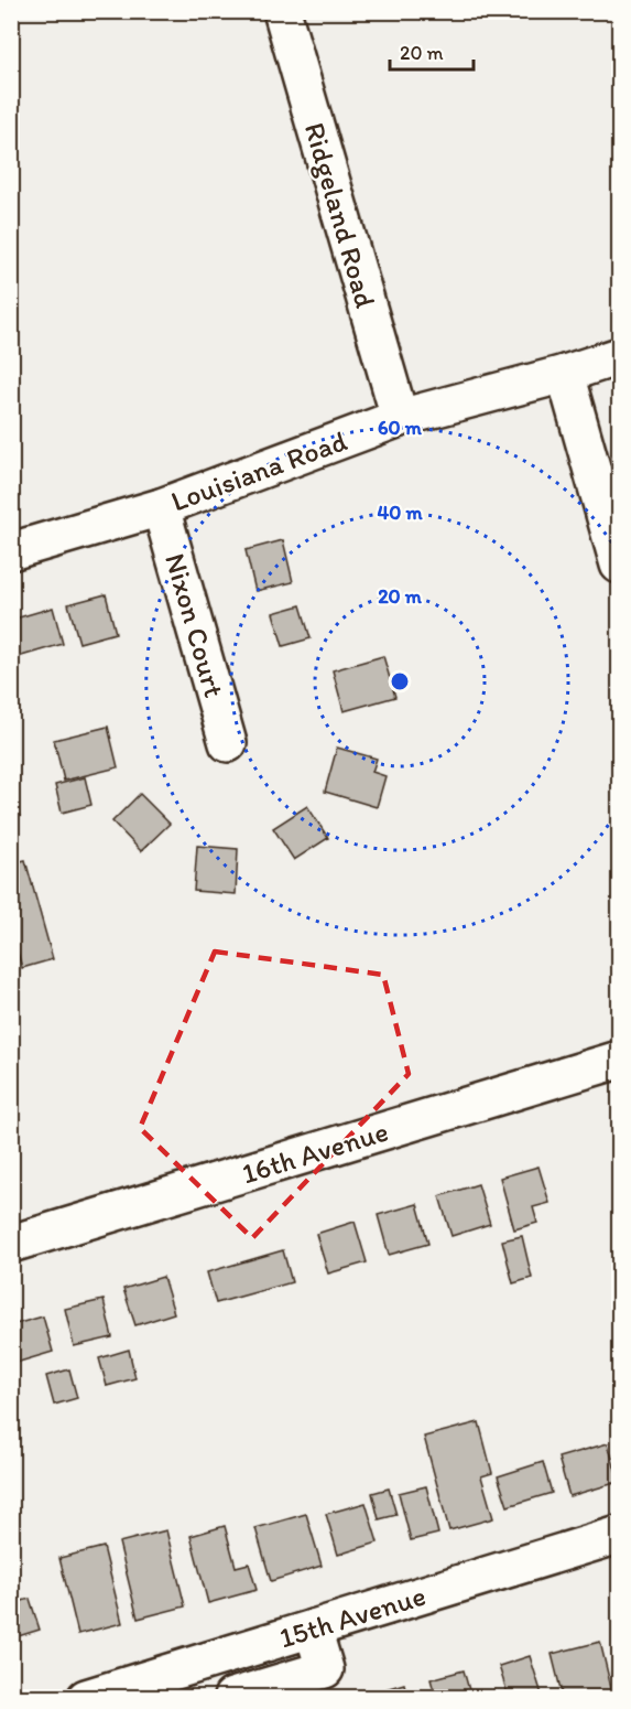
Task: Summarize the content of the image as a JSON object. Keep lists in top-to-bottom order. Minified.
{"streets":{"street":["Ridgeland Road","Louisiana Road","Nixon Court","16th Avenue","15th Avenue"]},"crossings":[["Ridgeland Road","Louisiana Road"],["Louisiana Road","Nixon Court"]],"scale_bar":"20 m","rings":["60 m","40 m","20 m"]}
